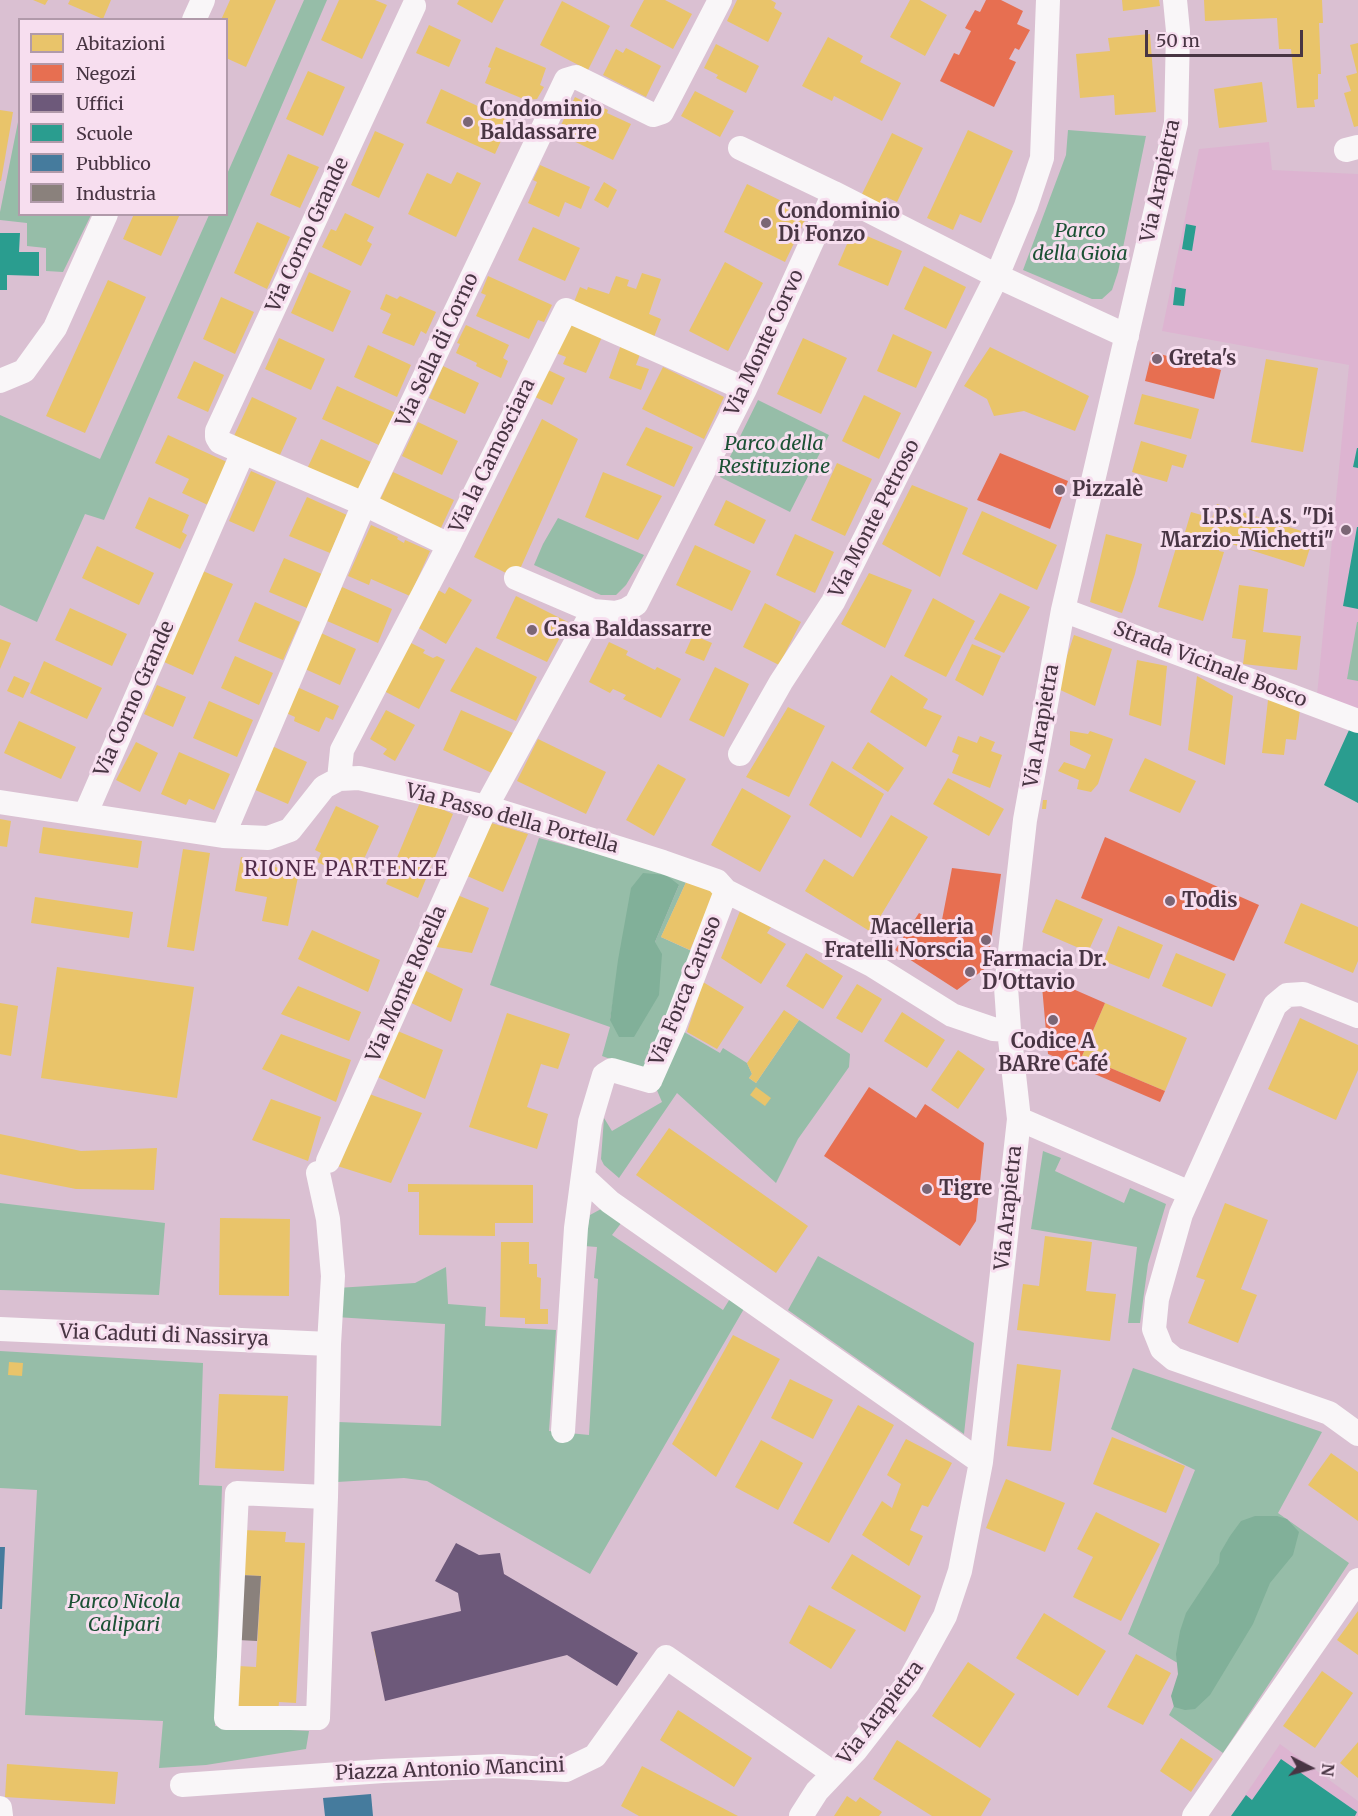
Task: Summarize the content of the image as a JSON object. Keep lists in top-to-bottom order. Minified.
{"streets":{"street":["Via Arapietra","Via Corno Grande","Via Monte Corvo","Via Sella di Corno","Via la Camosciara","Via Monte Petroso","Strada Vicinale Bosco","Via Passo della Portella","Via Monte Rotella","Via Forca Caruso","Via Caduti di Nassirya","Piazza Antonio Mancini"]},"crossings":[["Via Arapietra","Strada Vicinale Bosco"],["Via Arapietra","Via Passo della Portella"],["Via Arapietra","Piazza Antonio Mancini"],["Via Corno Grande","Via Sella di Corno"],["Via Corno Grande","Via la Camosciara"],["Via Monte Corvo","Via la Camosciara"],["Via la Camosciara","Via Passo della Portella"],["Via Passo della Portella","Via Monte Rotella"],["Via Passo della Portella","Via Forca Caruso"],["Via Monte Rotella","Via Caduti di Nassirya"]],"districts":["RIONE PARTENZE"],"parks":["Parco della Gioia","Parco della Restituzione","Parco Nicola Calipari"],"places":["Condominio Baldassarre","Condominio Di Fonzo","Greta's","Pizzalè","I.P.S.I.A.S. \"Di Marzio-Michetti\"","Casa Baldassarre","Todis","Macelleria Fratelli Norscia","Farmacia Dr. D'Ottavio","Codice A BARre Café","Tigre"],"legend":["Abitazioni","Negozi","Uffici","Scuole","Pubblico","Industria"],"scale_bar":"50 m","north":"right"}
